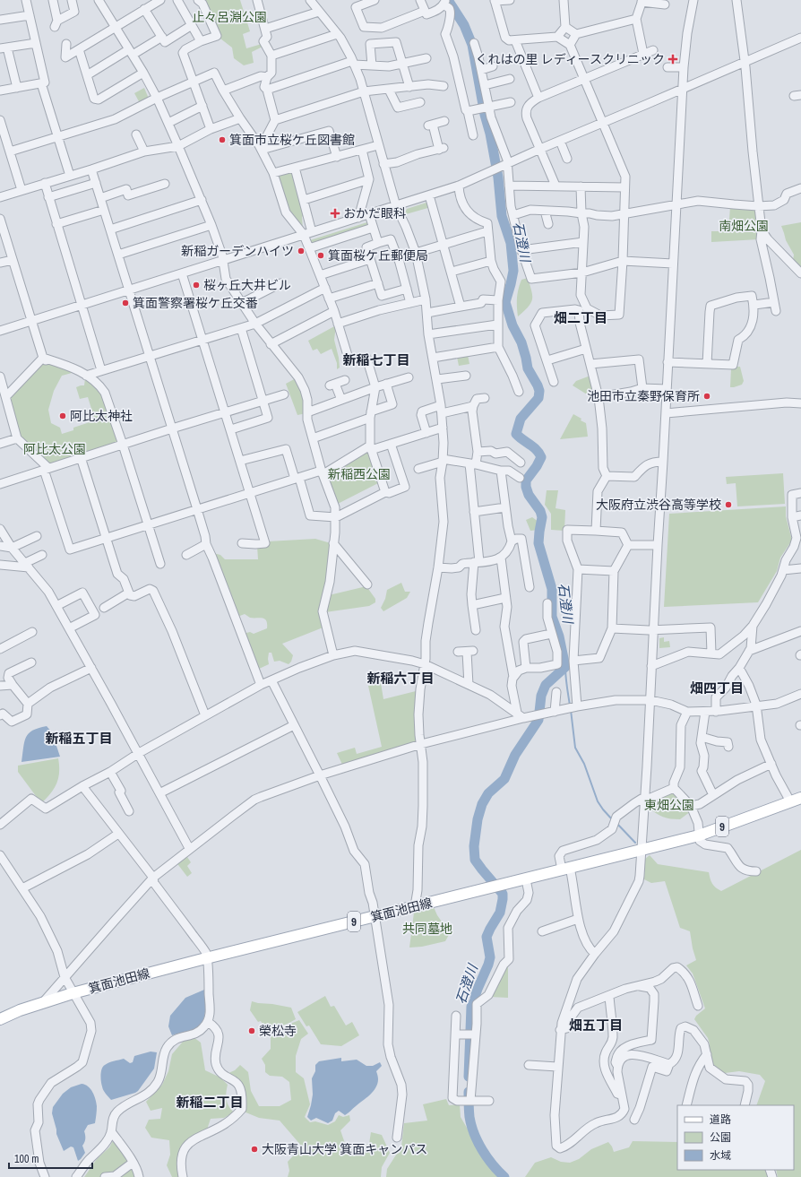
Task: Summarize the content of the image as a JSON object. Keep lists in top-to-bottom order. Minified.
{"streets":{"main road":["9","箕面池田線"]},"districts":["畑二丁目","新稲七丁目","新稲六丁目","畑四丁目","新稲五丁目","畑五丁目","新稲二丁目"],"water":["石澄川"],"parks":["止々呂淵公園","南畑公園","阿比太公園","新稲西公園","東畑公園","共同墓地"],"places":{"health":["くれはの里 レディースクリニック","おかだ眼科"],"other":["箕面市立桜ケ丘図書館","新稲ガーデンハイツ","箕面桜ケ丘郵便局","桜ヶ丘大井ビル","箕面警察署桜ケ丘交番","池田市立秦野保育所","阿比太神社","大阪府立渋谷高等学校","榮松寺","大阪青山大学 箕面キャンパス"]},"legend":["道路","公園","水域"],"scale_bar":"100 m"}
